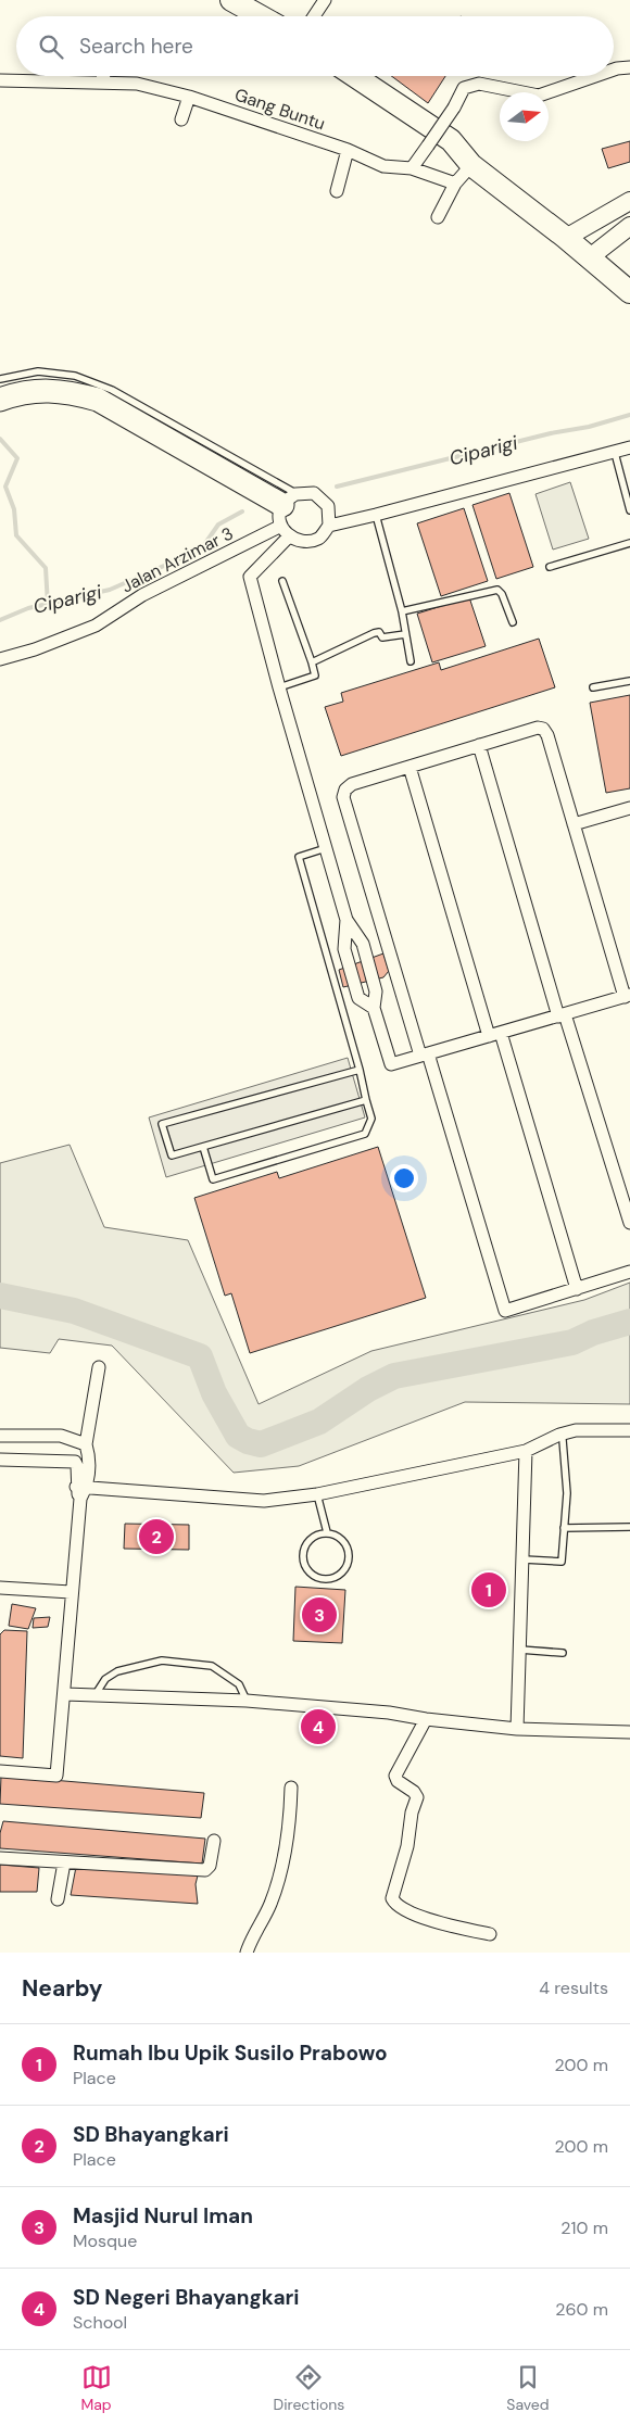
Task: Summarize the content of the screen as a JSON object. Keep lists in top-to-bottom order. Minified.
{"streets":{"street":["Gang Buntu","Jalan Arzimar 3"]},"water":["Ciparigi"],"north":"right","page":{"search":"Search here","pins":["2","1","3","4"],"heading":["Nearby","4 results"],"list":[{"mark":"1","name":"Rumah Ibu Upik Susilo Prabowo","note":"Place","value":"200 m"},{"mark":"2","name":"SD Bhayangkari","note":"Place","value":"200 m"},{"mark":"3","name":"Masjid Nurul Iman","note":"Mosque","value":"210 m"},{"mark":"4","name":"SD Negeri Bhayangkari","note":"School","value":"260 m"}],"nav":["Map","Directions","Saved"]}}
